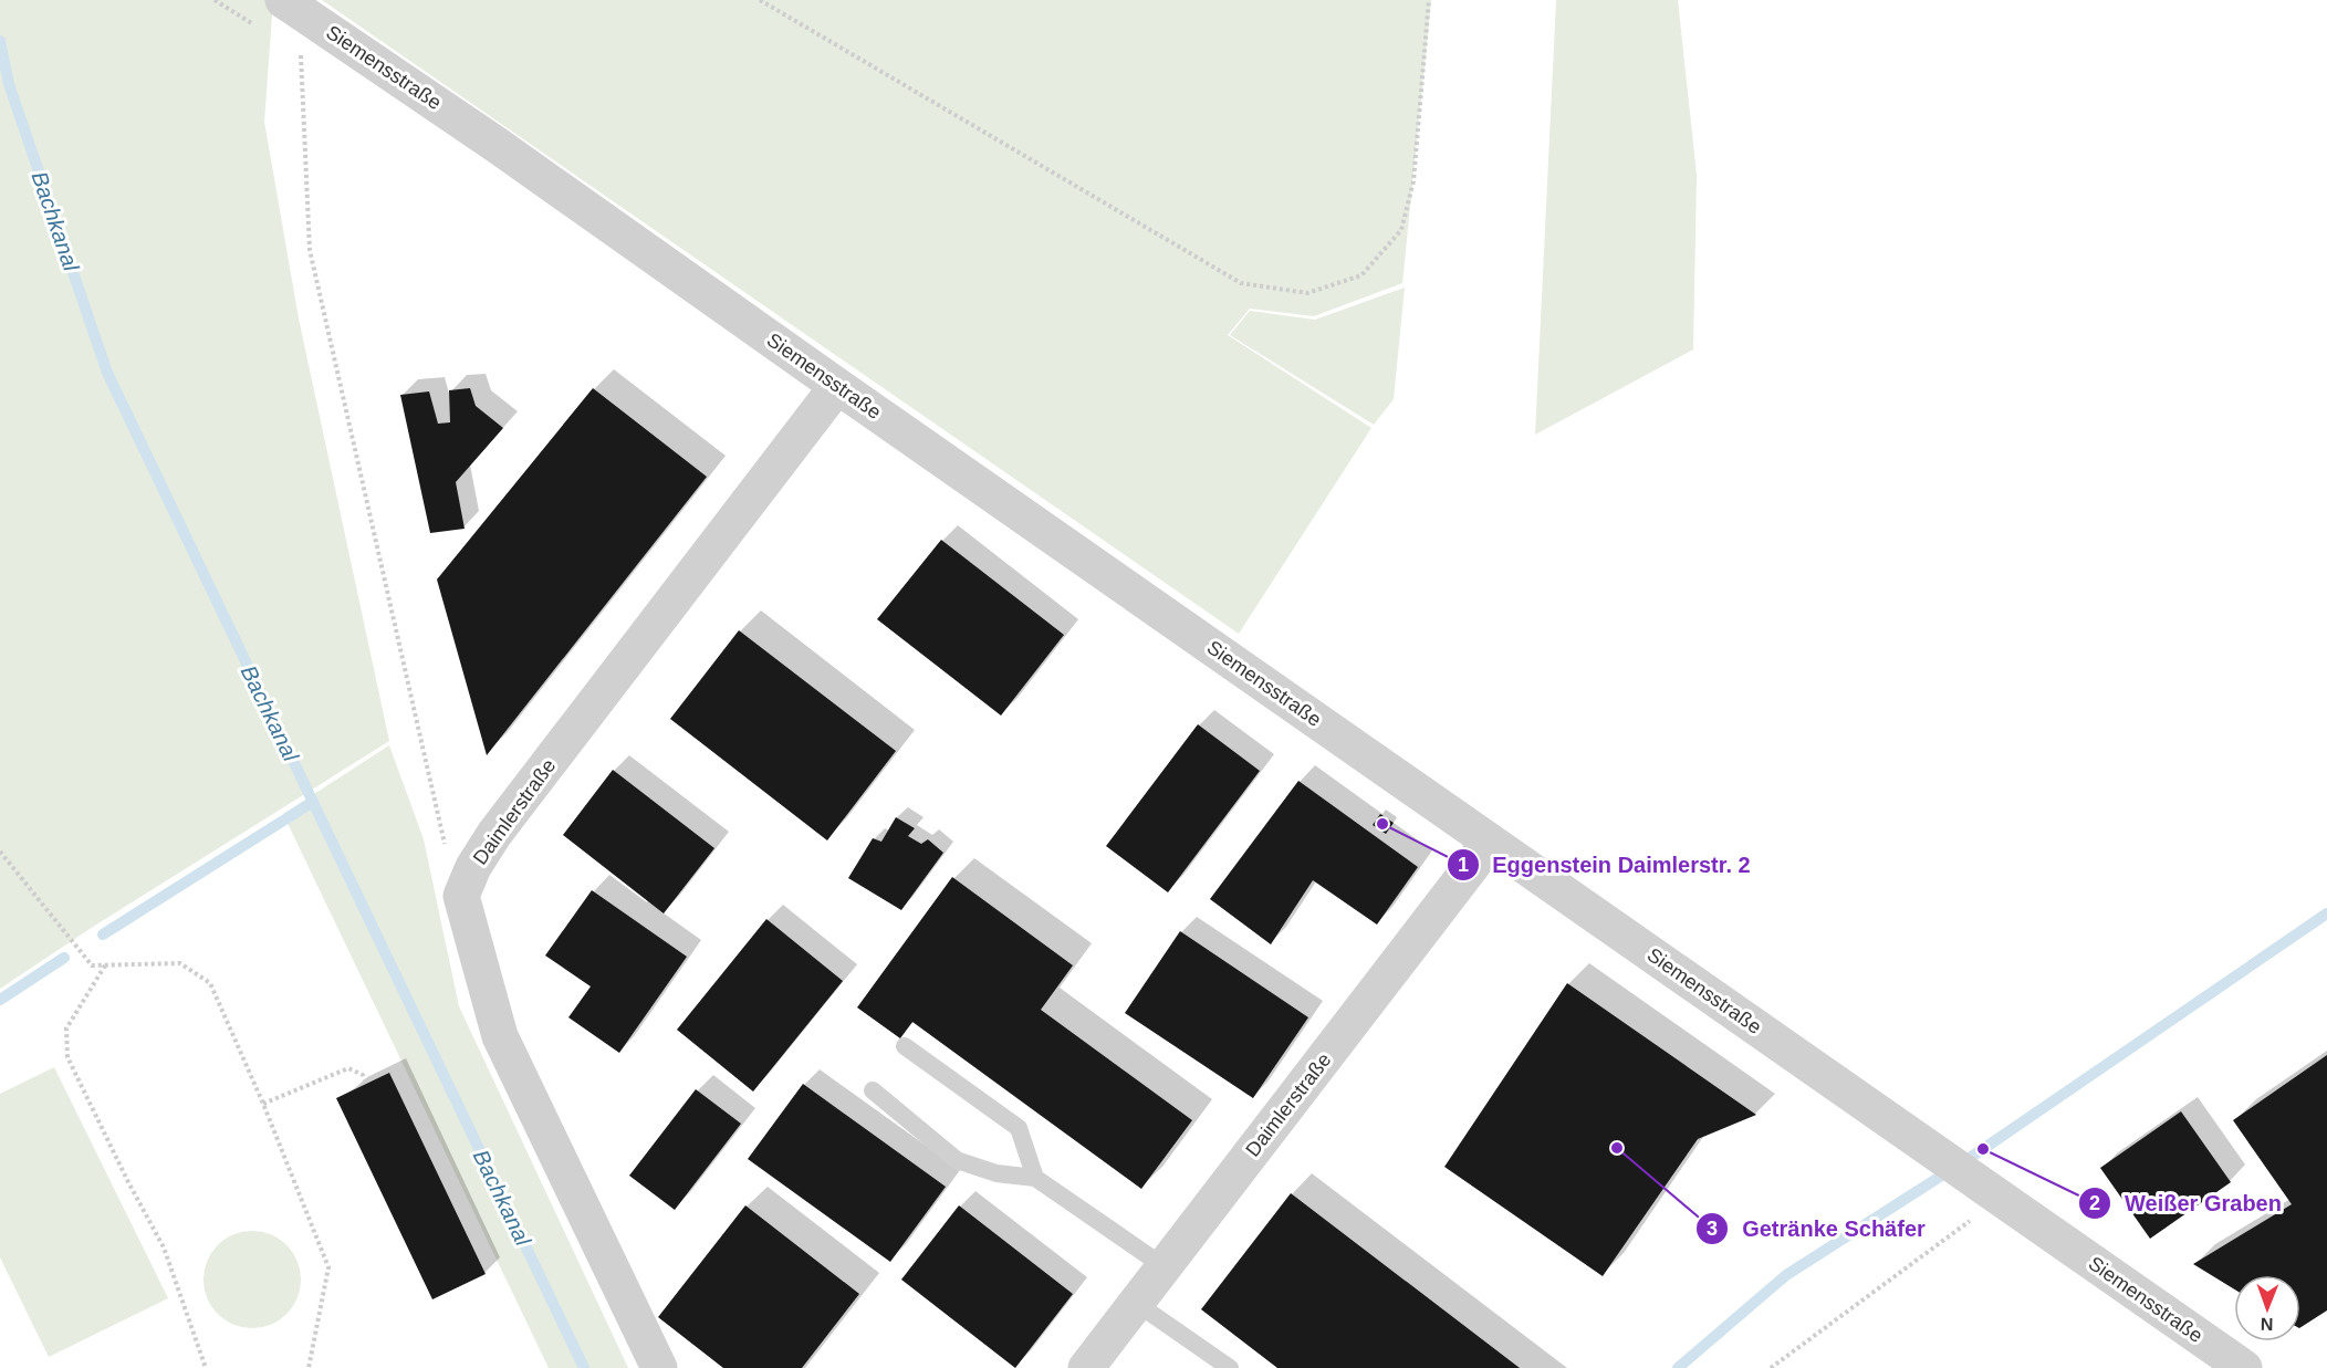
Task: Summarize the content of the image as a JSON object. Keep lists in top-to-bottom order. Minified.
{"streets":{"street":["Siemensstraße","Daimlerstraße"]},"crossings":[["Siemensstraße","Daimlerstraße"]],"water":["Bachkanal"],"places":["Eggenstein Daimlerstr. 2","Getränke Schäfer","Weißer Graben"],"north":"bottom"}
